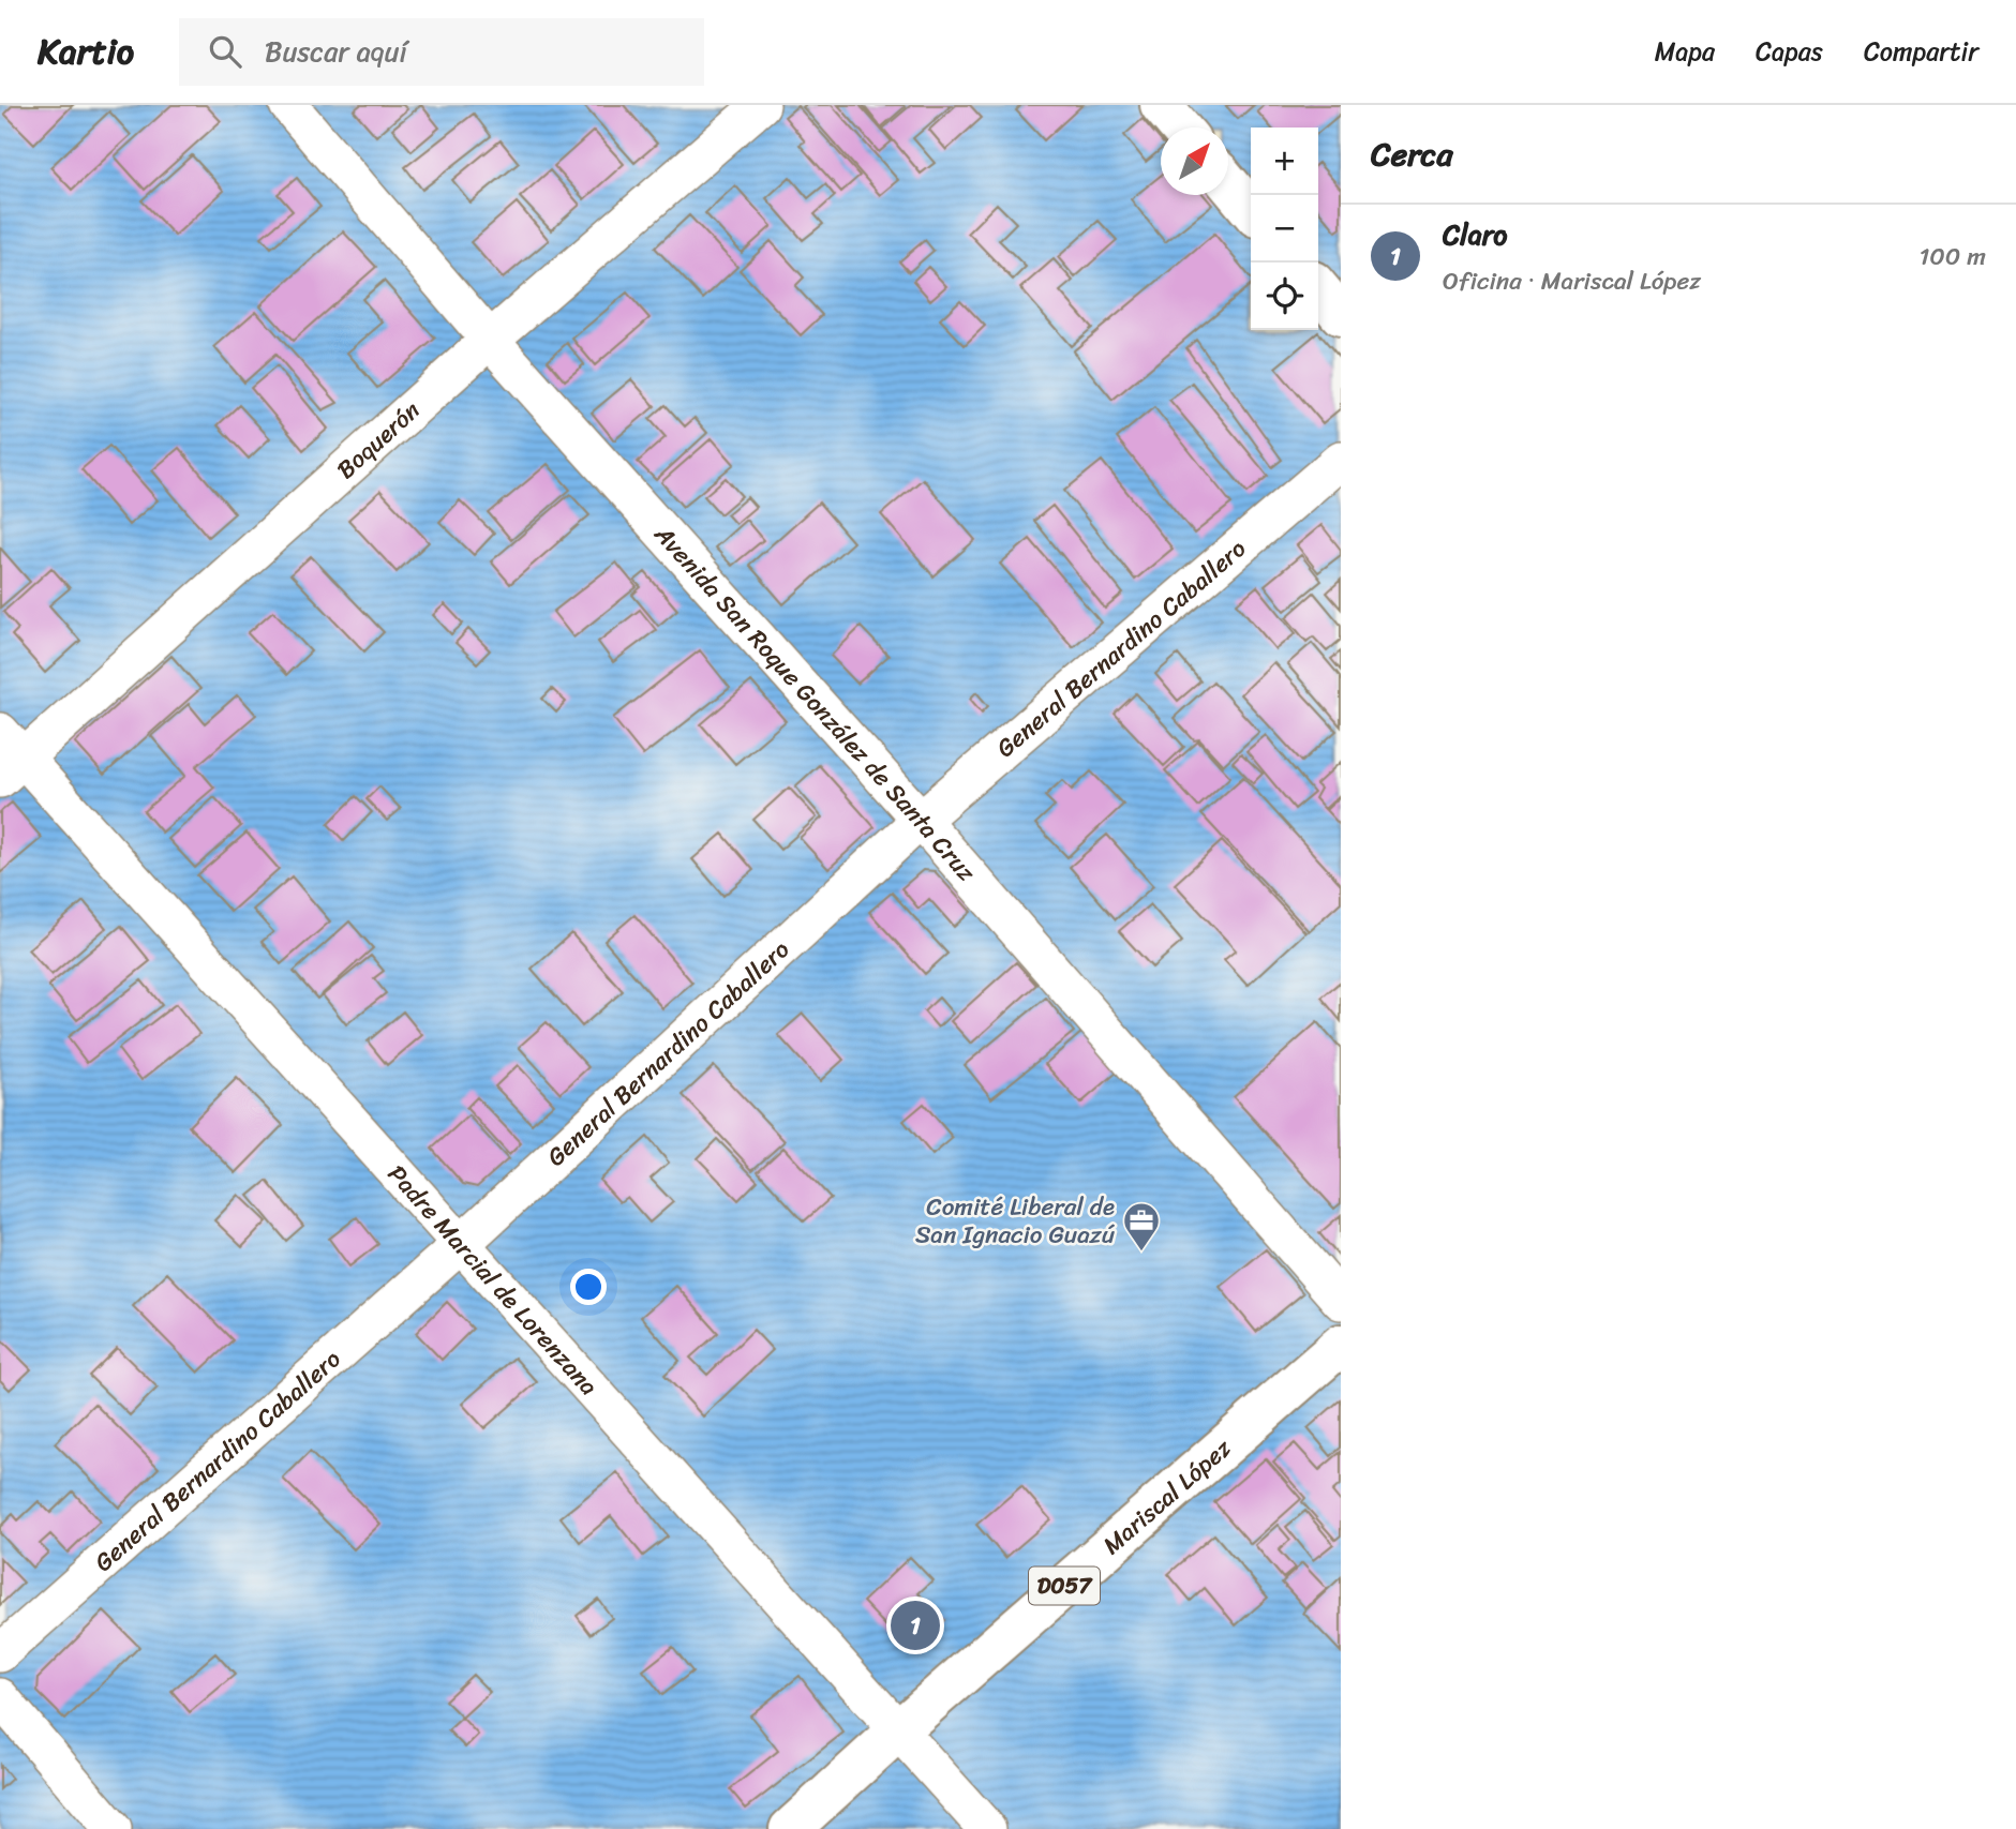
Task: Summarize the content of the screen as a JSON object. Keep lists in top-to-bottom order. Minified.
{"streets":{"main road":["Mariscal López","D057"],"street":["Boquerón","General Bernardino Caballero","Avenida San Roque González de Santa Cruz","Padre Marcial de Lorenzana"]},"crossings":[["Boquerón","Avenida San Roque González de Santa Cruz"],["Boquerón","Padre Marcial de Lorenzana"],["General Bernardino Caballero","Avenida San Roque González de Santa Cruz"],["General Bernardino Caballero","Padre Marcial de Lorenzana"],["Padre Marcial de Lorenzana","Mariscal López"]],"places":{"office":["Comité Liberal de San Ignacio Guazú"]},"north":"top right","page":{"header":"Kartio","search":"Buscar aquí","nav":["Mapa","Capas","Compartir"],"heading":"Cerca","map_buttons":["+","−"],"list":[{"mark":"1","name":"Claro","note":"Oficina · Mariscal López","value":"100 m"}],"pins":"1"}}
